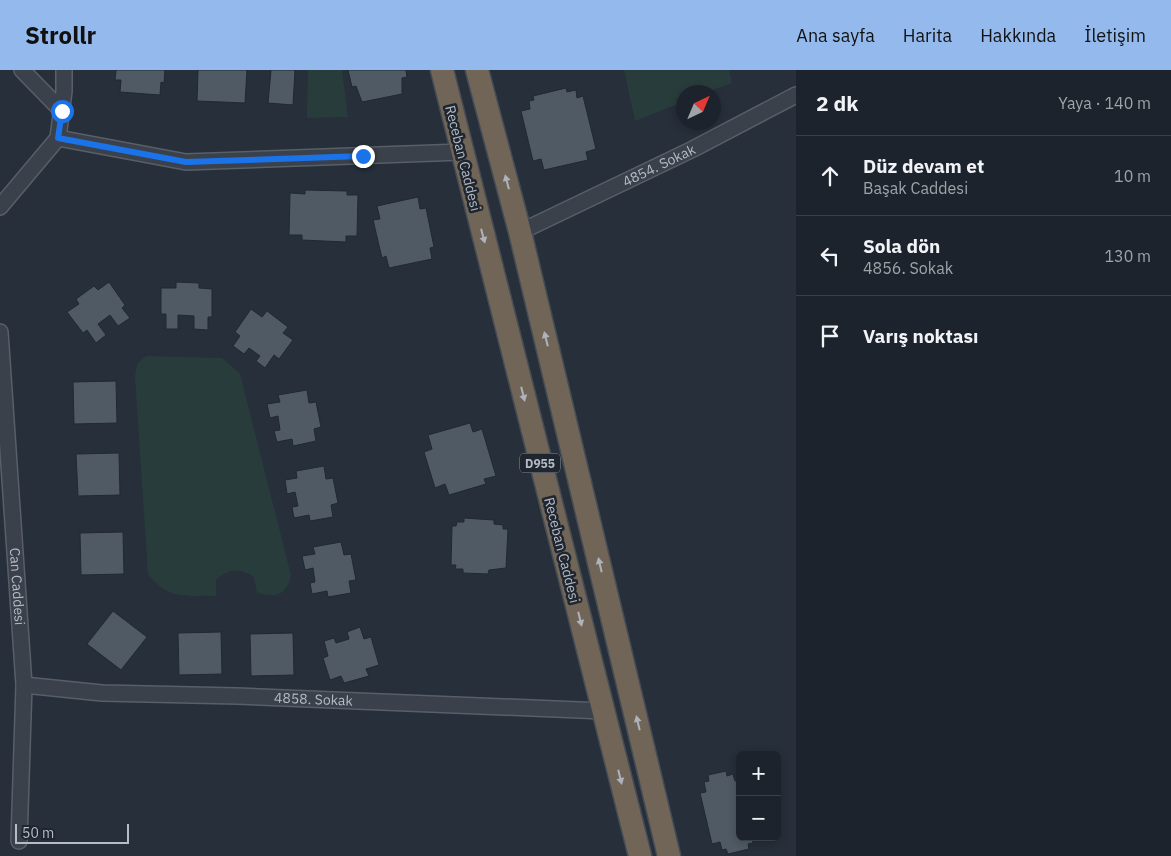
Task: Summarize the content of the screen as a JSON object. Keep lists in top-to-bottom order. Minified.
{"streets":{"highway":["Receban Caddesi","D955"],"street":["4854. Sokak","Can Caddesi","4858. Sokak"]},"crossings":[["Receban Caddesi","4858. Sokak"],["4854. Sokak","D955"],["Can Caddesi","4858. Sokak"]],"scale_bar":"50 m","north":"top right","page":{"header":"Strollr","nav":["Ana sayfa","Harita","Hakkında","İletişim"],"heading":["2 dk","Yaya · 140 m"],"list":[["Düz devam et","Başak Caddesi","10 m"],["Sola dön","4856. Sokak","130 m"],"Varış noktası"],"map_buttons":["+","−"],"scale":"50 m"}}
